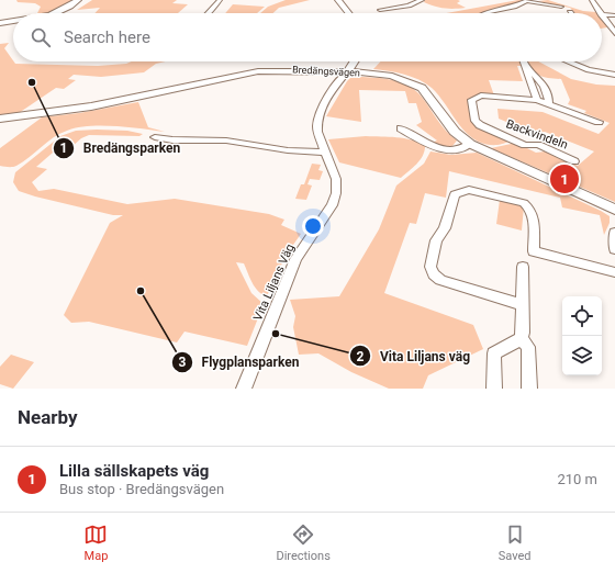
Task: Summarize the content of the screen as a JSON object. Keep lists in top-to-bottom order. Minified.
{"streets":{"street":["Bredängsvägen","Backvindeln","Vita Liljans Väg"]},"crossings":[["Bredängsvägen","Vita Liljans Väg"]],"places":["Bredängsparken","Flygplansparken","Vita Liljans väg"],"page":{"search":"Search here","pins":"1","heading":"Nearby","list":[{"mark":"1","name":"Lilla sällskapets väg","note":"Bus stop · Bredängsvägen","value":"210 m"}],"nav":["Map","Directions","Saved"]}}
